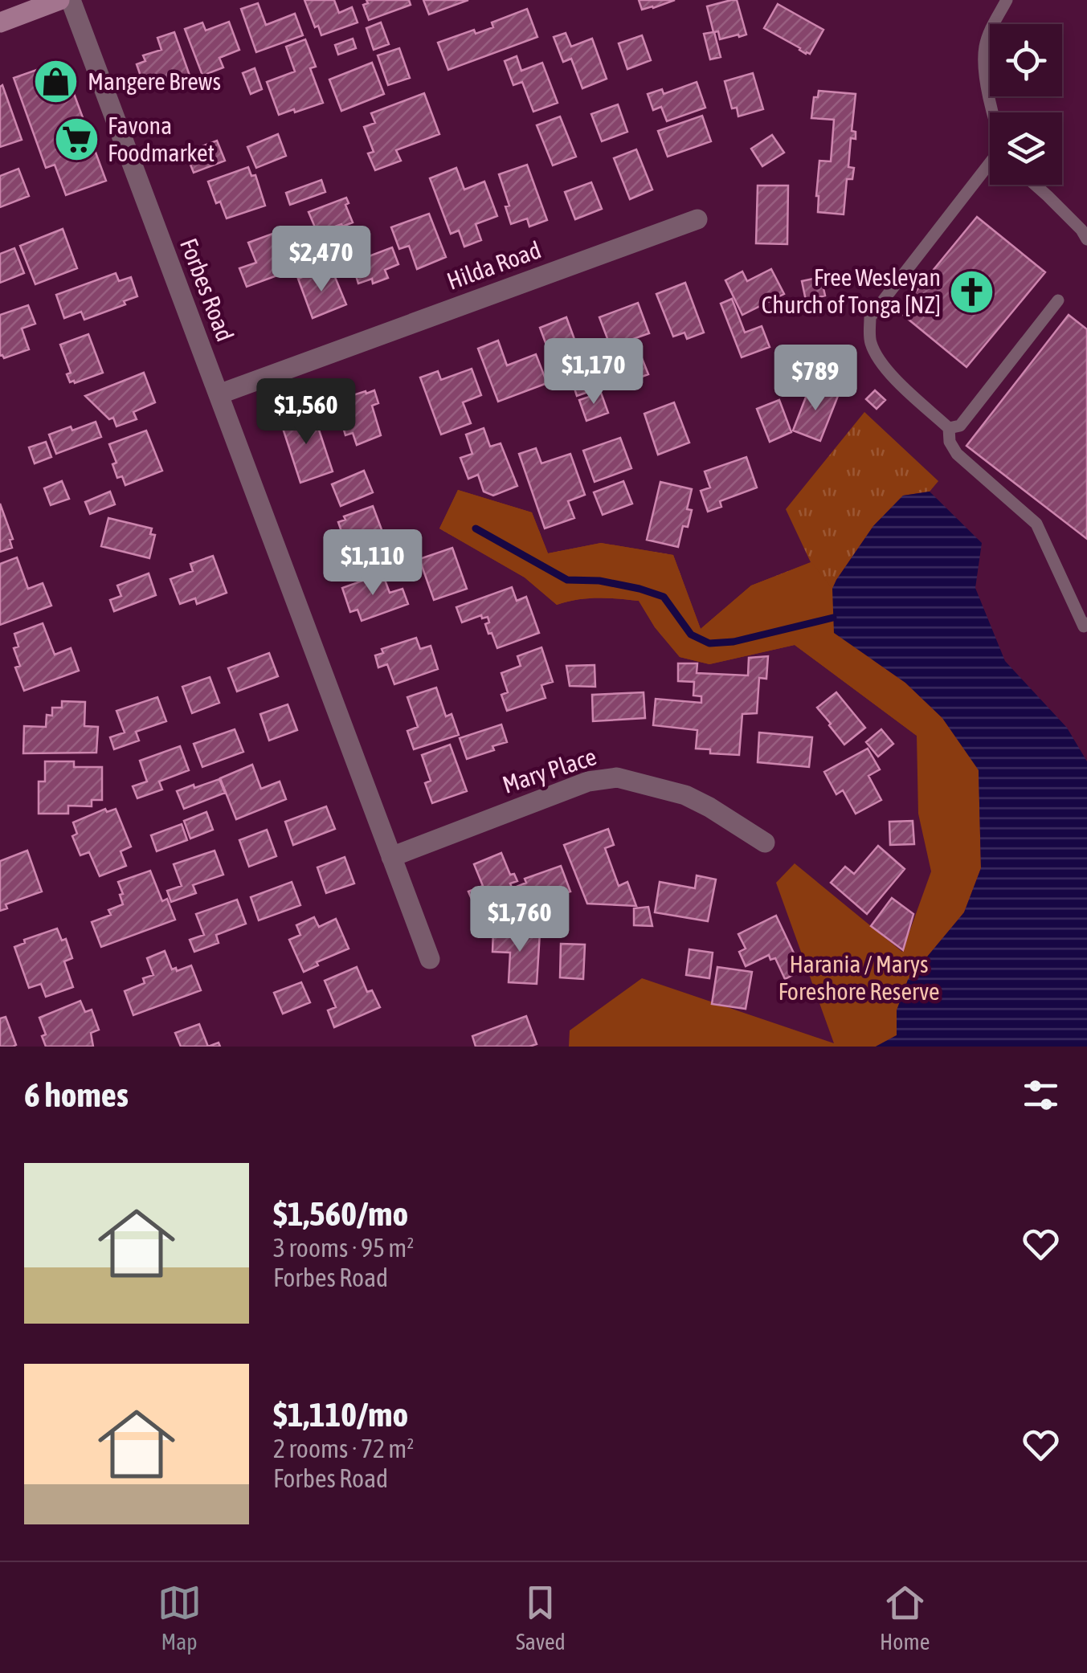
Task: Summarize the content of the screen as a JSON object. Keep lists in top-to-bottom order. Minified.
{"streets":{"street":["Hilda Road","Forbes Road","Mary Place"]},"crossings":[["Hilda Road","Forbes Road"],["Forbes Road","Mary Place"]],"parks":["Harania / Marys Foreshore Reserve"],"places":{"shop":["Mangere Brews"],"supermarket":["Favona Foodmarket"],"church":["Free Wesleyan Church of Tonga [NZ]"]},"page":{"price":["$2,470","$1,170","$789","$1,560","$1,110","$1,760"],"heading":"6 homes","list":[{"name":"$1,560/mo","note":"3 rooms · 95 m² · Forbes Road"},{"name":"$1,110/mo","note":"2 rooms · 72 m² · Forbes Road"}],"tabs":["Map","Saved","Home"]}}
